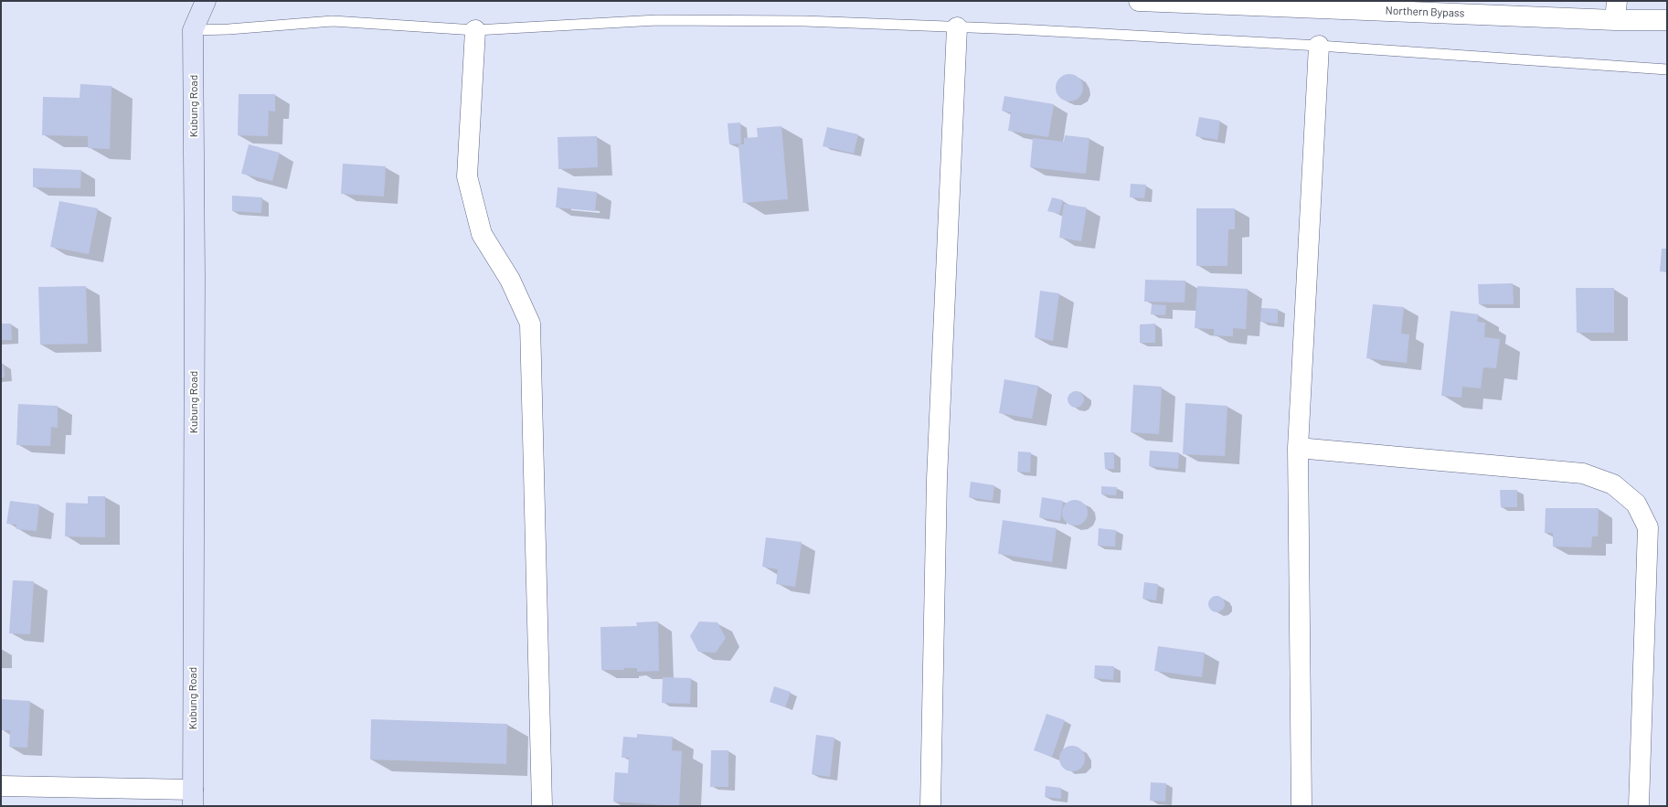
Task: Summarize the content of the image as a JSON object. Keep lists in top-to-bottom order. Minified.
{"streets":{"street":["Northern Bypass","Kubung Road"]}}
